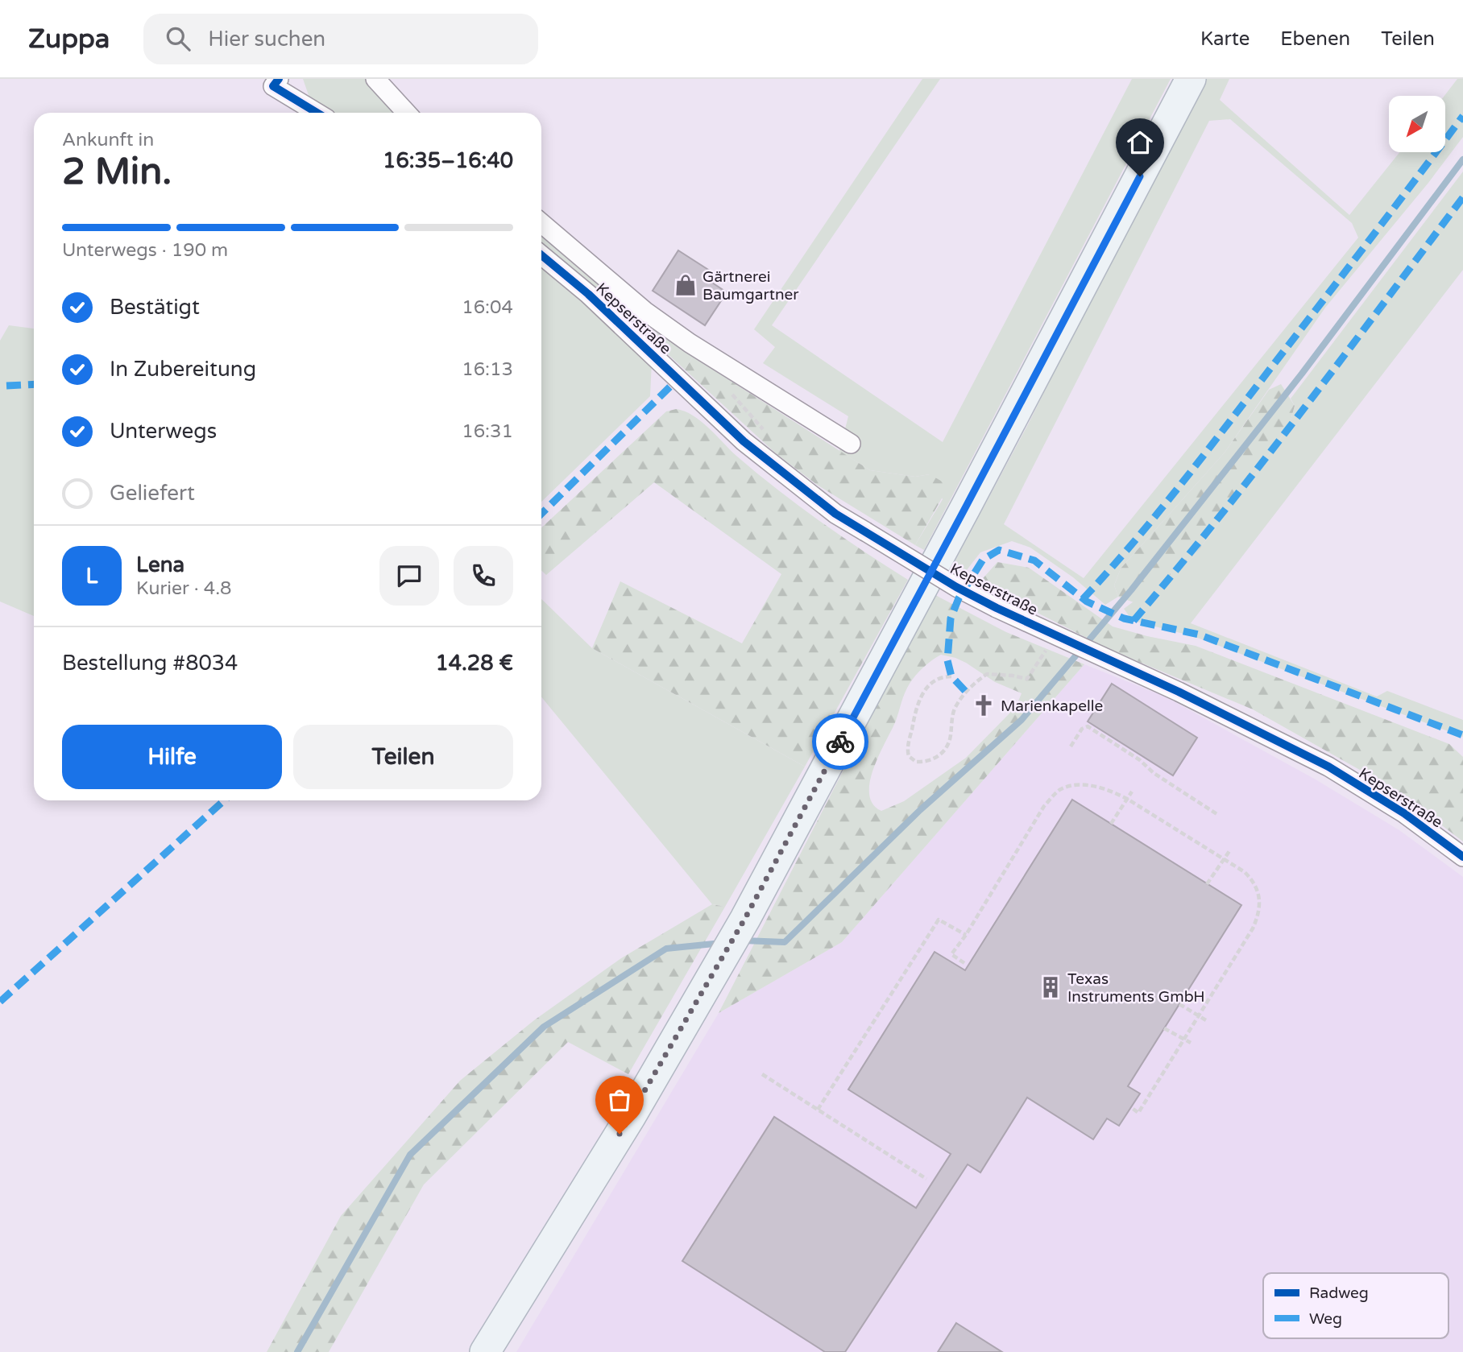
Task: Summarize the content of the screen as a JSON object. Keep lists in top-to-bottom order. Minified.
{"streets":{"street":["Kepserstraße"]},"places":{"shop":["Gärtnerei Baumgartner"],"church":["Marienkapelle"],"building":["Texas Instruments GmbH"]},"legend":["Radweg","Weg"],"north":"bottom left","page":{"header":"Zuppa","search":"Hier suchen","nav":["Karte","Ebenen","Teilen"],"heading":["2 Min.","Ankunft in","16:35–16:40"],"panel":["Lena","Kurier · 4.8","Bestellung #8034","14.28 €"],"bar":"Unterwegs · 190 m","list":[["Bestätigt","16:04"],["In Zubereitung","16:13"],["Unterwegs","16:31"],"Geliefert"],"round":"L","buttons":["Hilfe","Teilen"]}}
